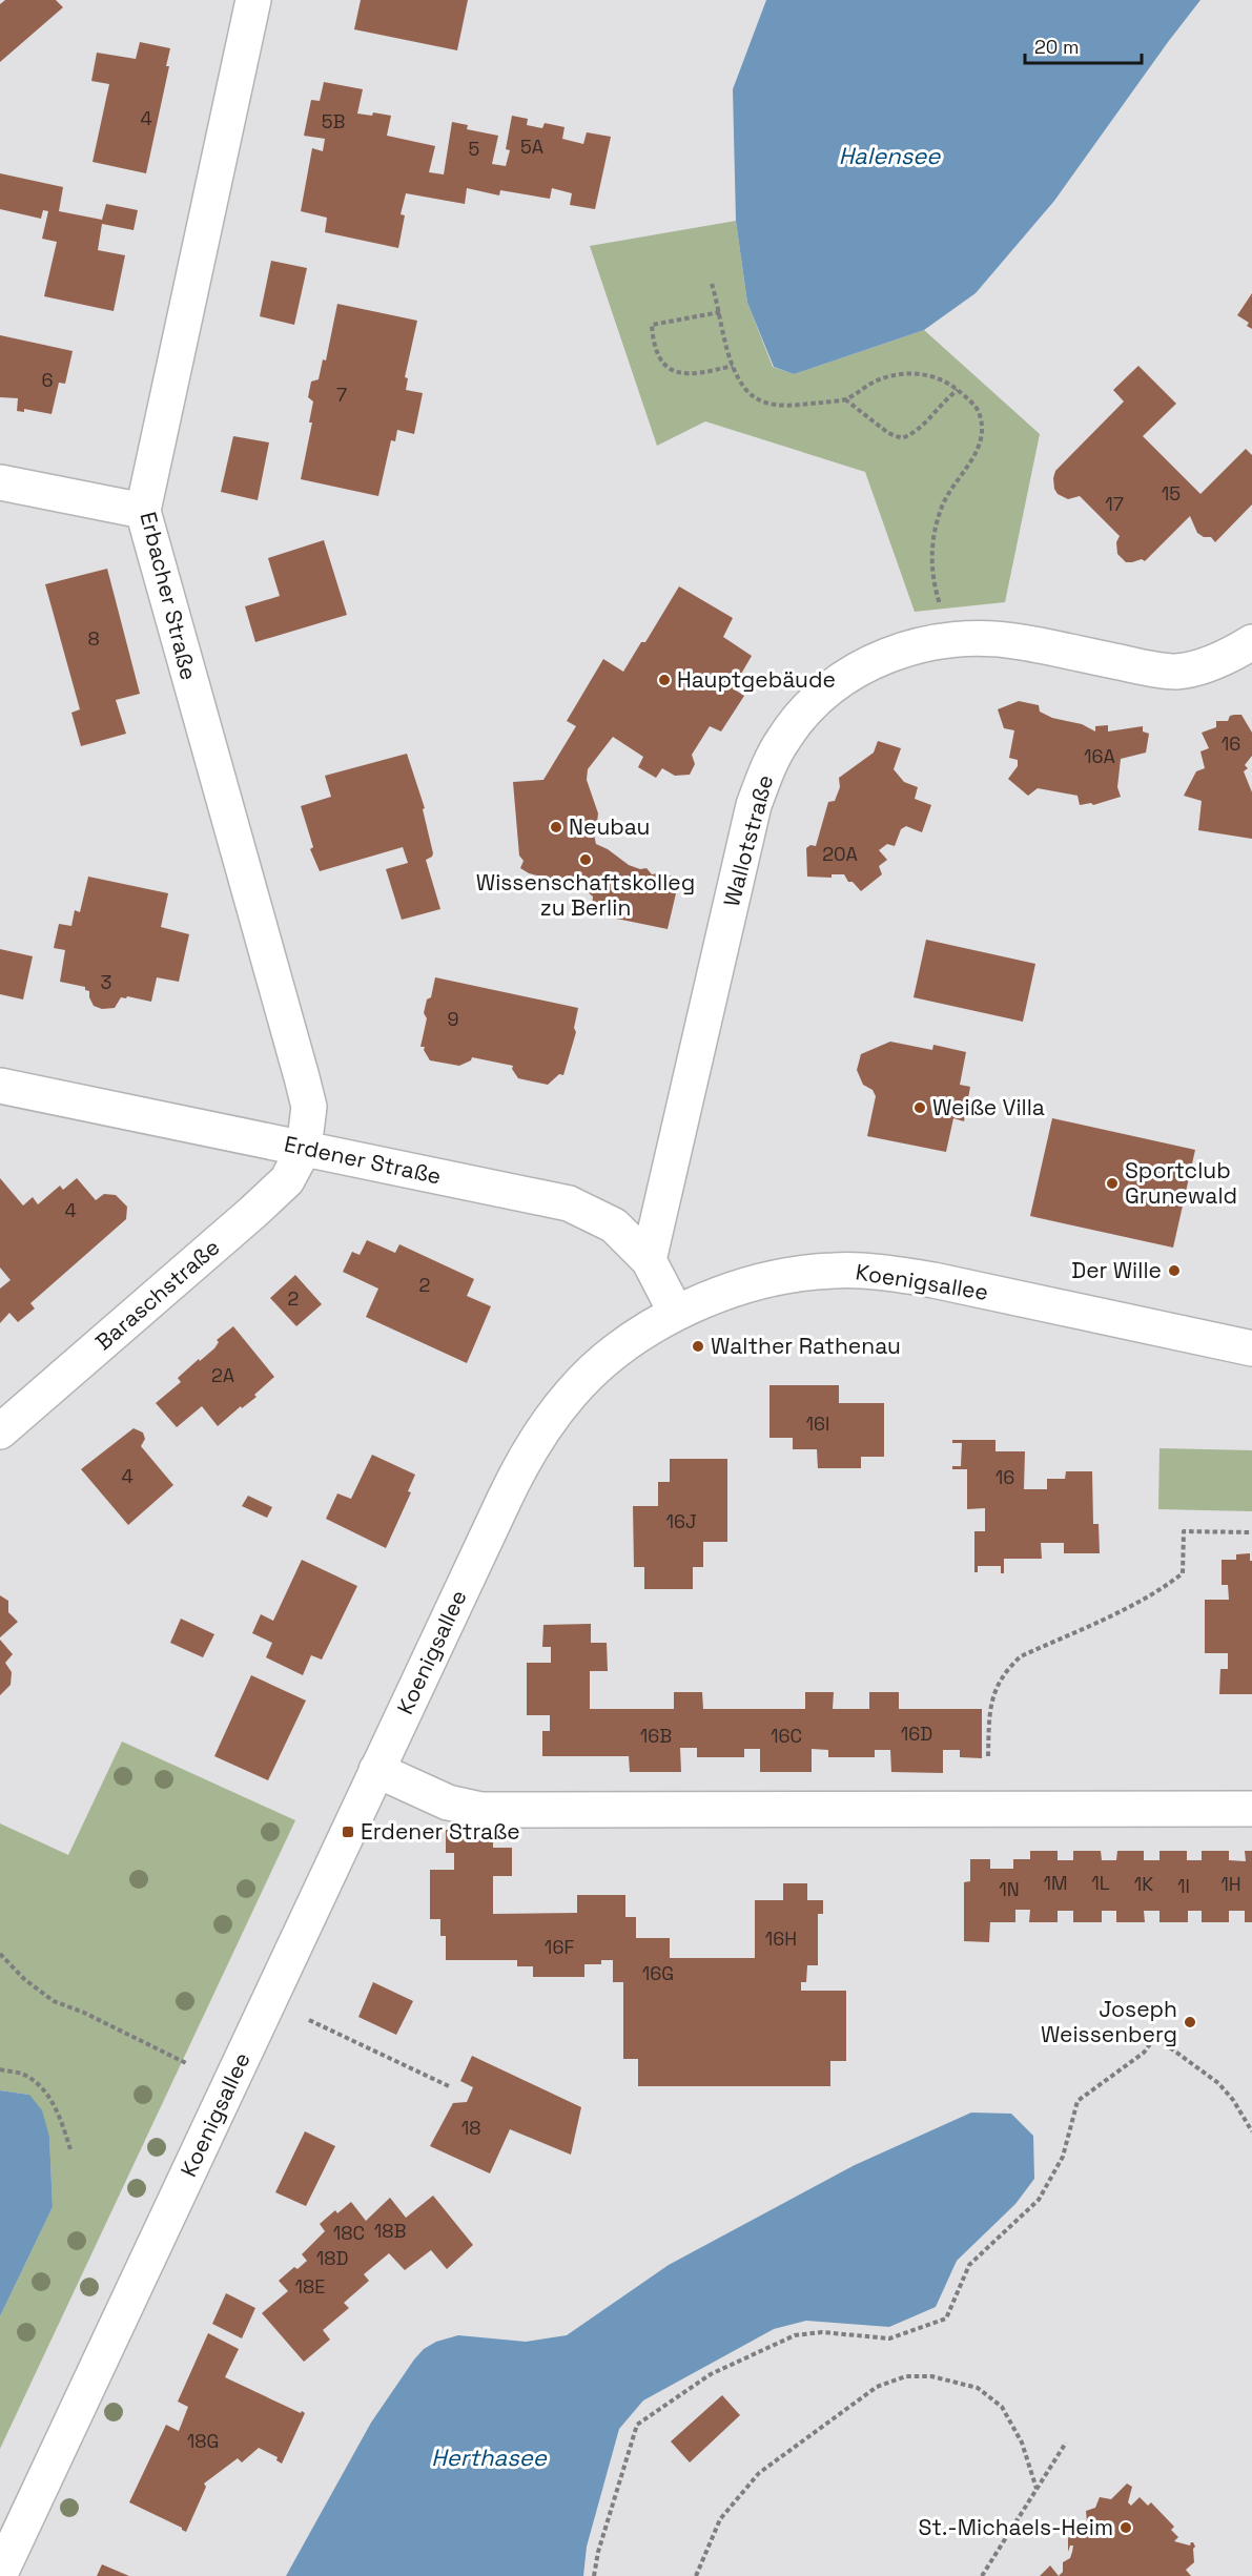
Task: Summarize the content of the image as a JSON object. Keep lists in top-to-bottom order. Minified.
{"streets":{"street":["Erbacher Straße","Wallotstraße","Erdener Straße","Koenigsallee","Baraschstraße"]},"crossings":[["Erbacher Straße","Erdener Straße"],["Erbacher Straße","Baraschstraße"],["Wallotstraße","Erdener Straße"],["Erdener Straße","Koenigsallee"],["Erdener Straße","Baraschstraße"]],"water":["Halensee","Herthasee"],"places":{"other":["Hauptgebäude","Neubau","Wissenschaftskolleg zu Berlin","Weiße Villa","Sportclub Grunewald","Der Wille","Walther Rathenau","Joseph Weissenberg","St.-Michaels-Heim"],"transit":["Erdener Straße"]},"house_numbers":["4","5B","5A","5","6","7","15","17","8","16","16A","20A","3","9","4","2","2","2A","16I","4","16","16J","16D","16B","16C","1M","1L","1K","1H","1I","1N","16H","16F","16G","18","18B","18C","18D","18E","18G"],"scale_bar":"20 m"}
